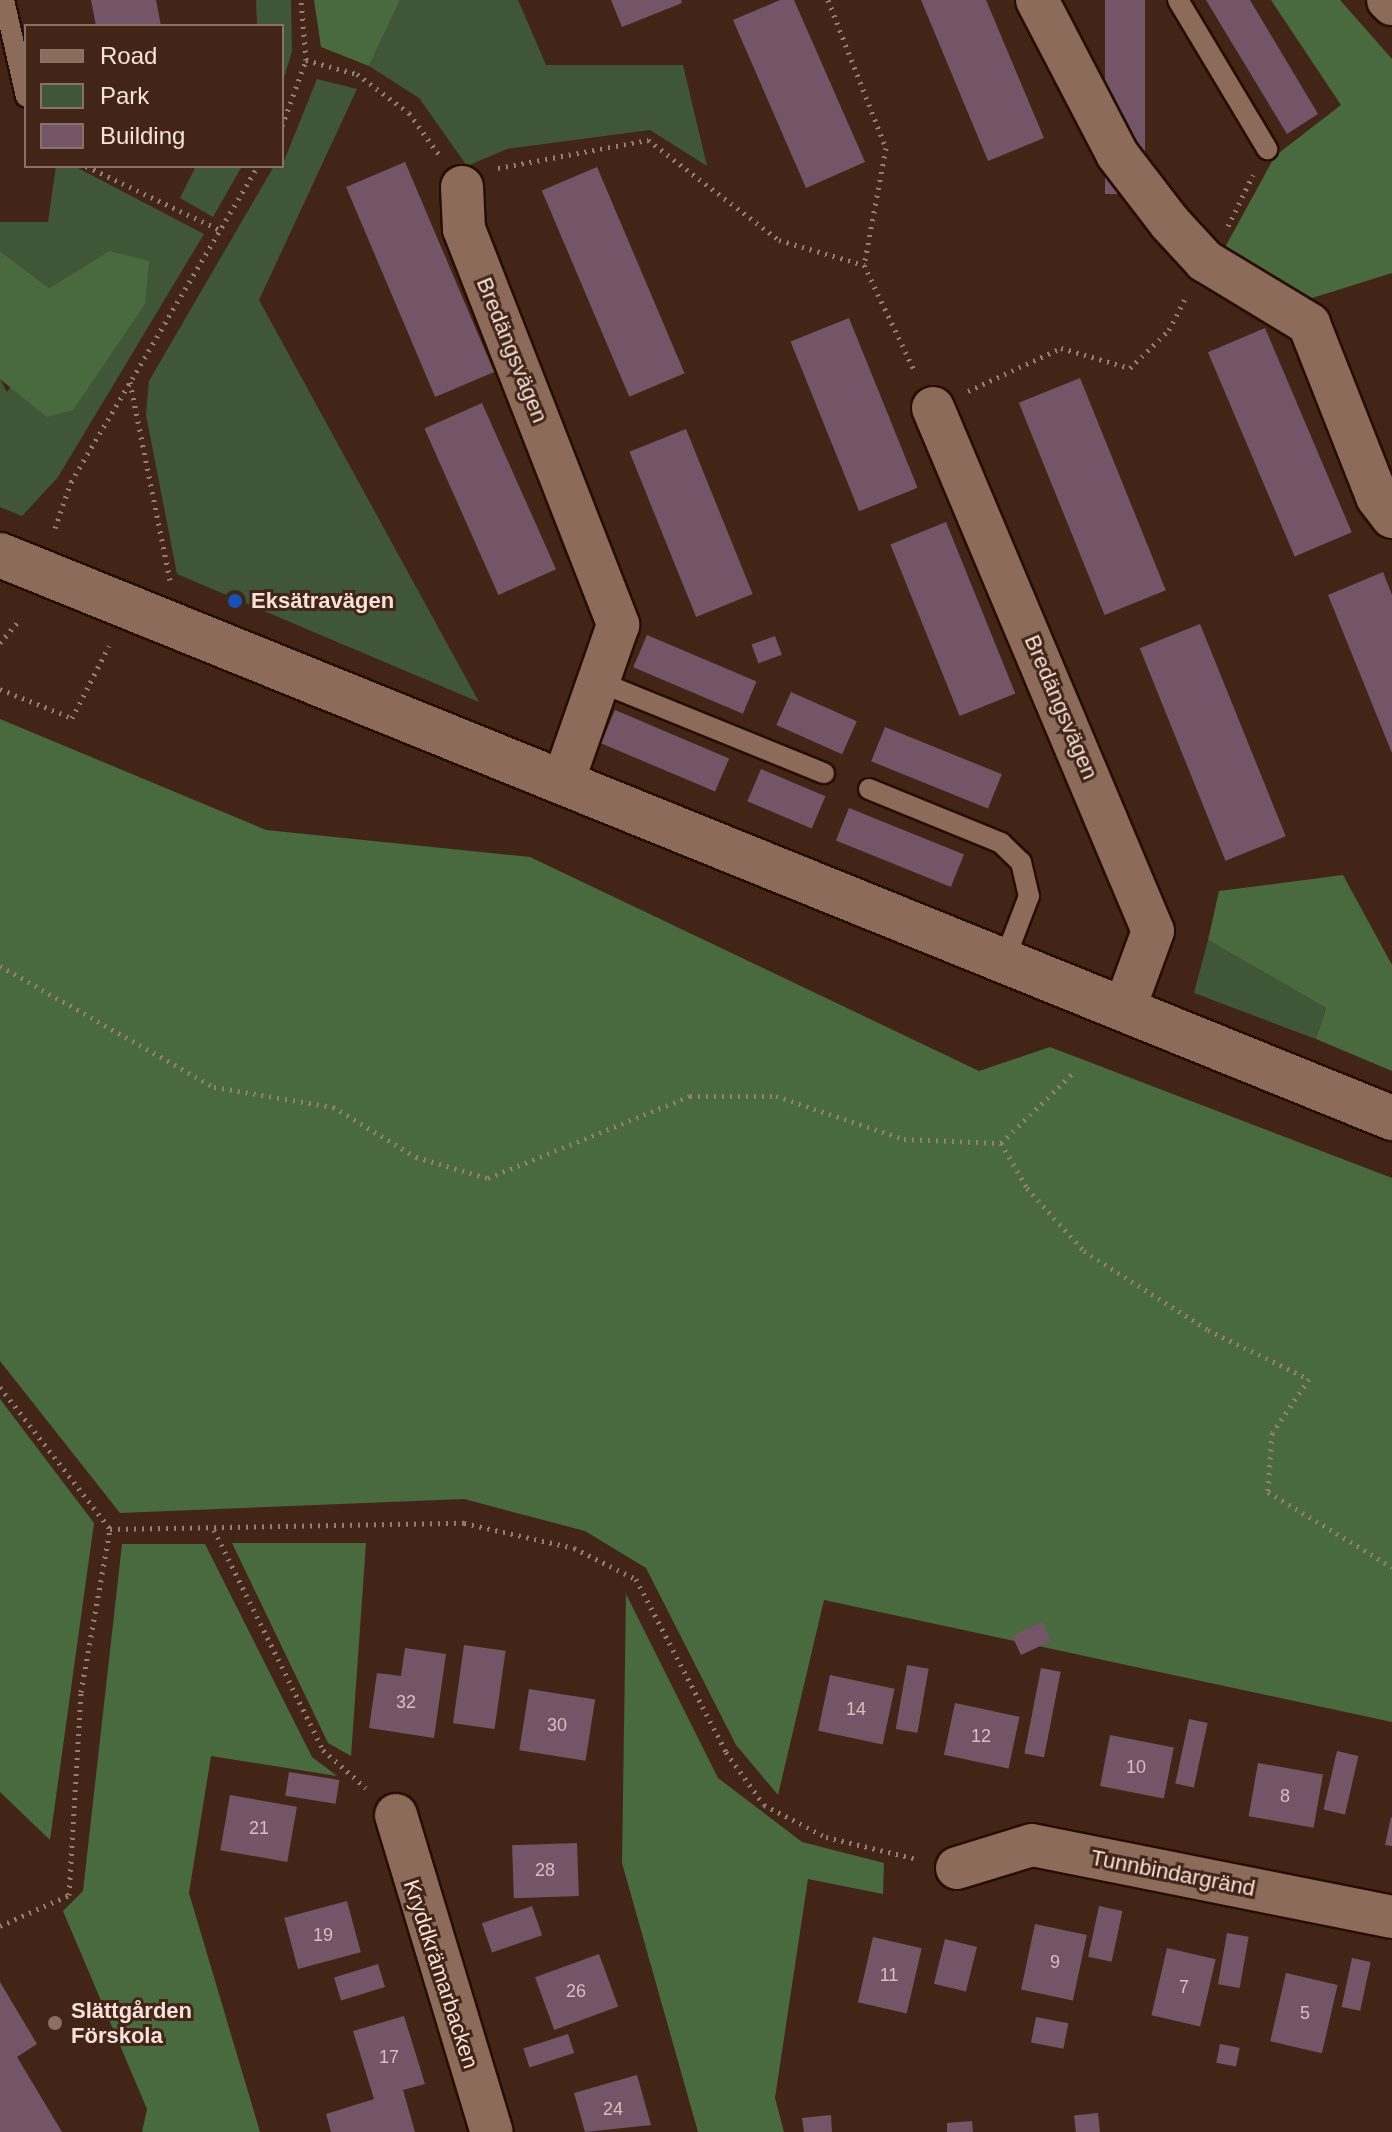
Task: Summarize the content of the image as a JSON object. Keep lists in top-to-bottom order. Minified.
{"streets":{"street":["Bredängsvägen","Tunnbindargränd","Kryddkrämarbacken"]},"places":["Eksätravägen","Slättgården Förskola"],"house_numbers":["32","14","30","12","10","8","21","28","19","9","11","7","26","5","17","24"],"legend":["Road","Park","Building"]}
